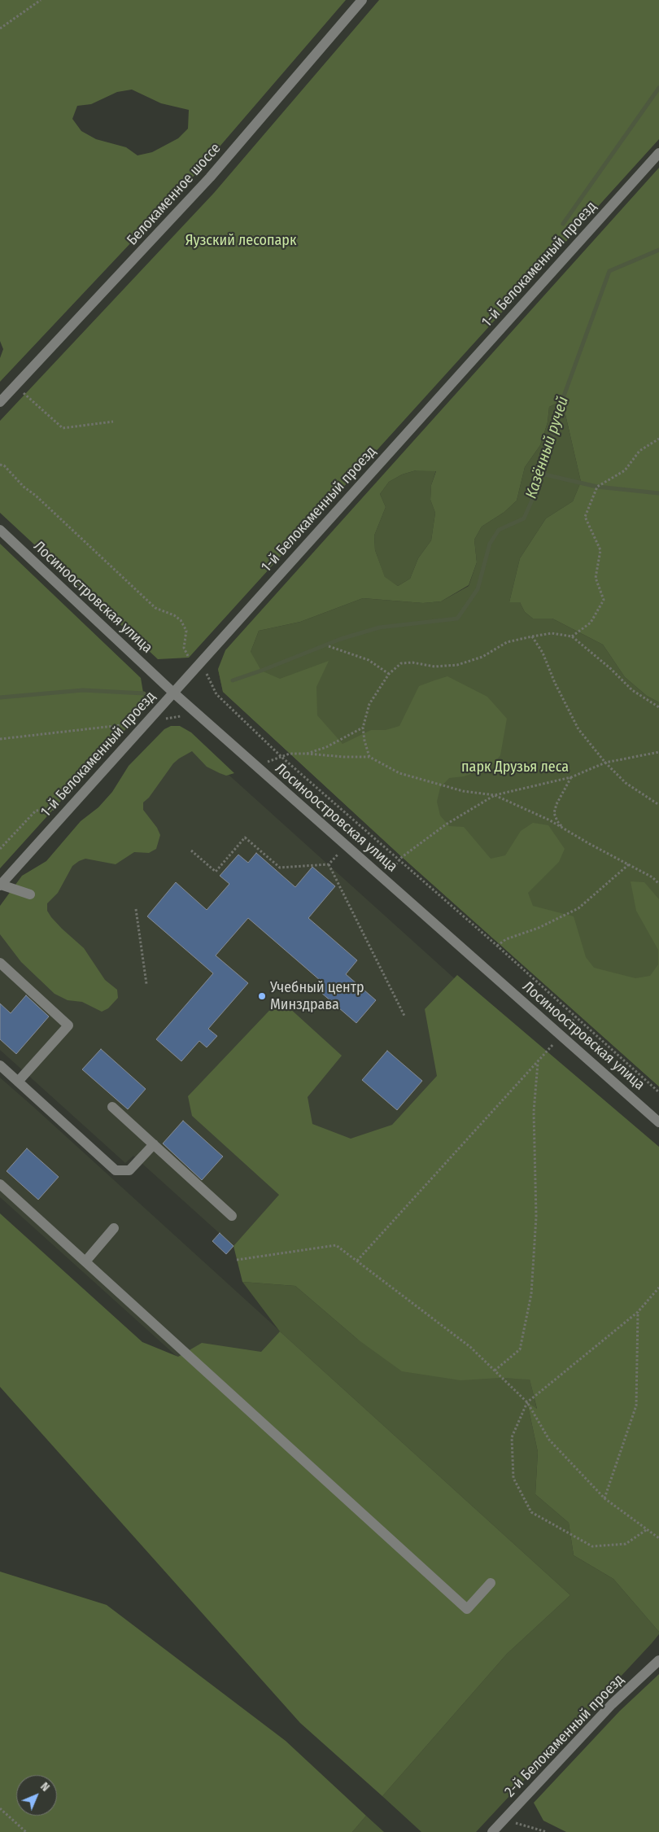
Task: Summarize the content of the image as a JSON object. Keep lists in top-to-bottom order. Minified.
{"streets":{"street":["Белокаменное шоссе","1-й Белокаменный проезд","Лосиноостровская улица","2-й Белокаменный проезд"]},"crossings":[["1-й Белокаменный проезд","Лосиноостровская улица"]],"water":["Казённый ручей"],"parks":["Яузский лесопарк","парк Друзья леса"],"places":["Учебный центр Минздрава"],"north":"top right"}
